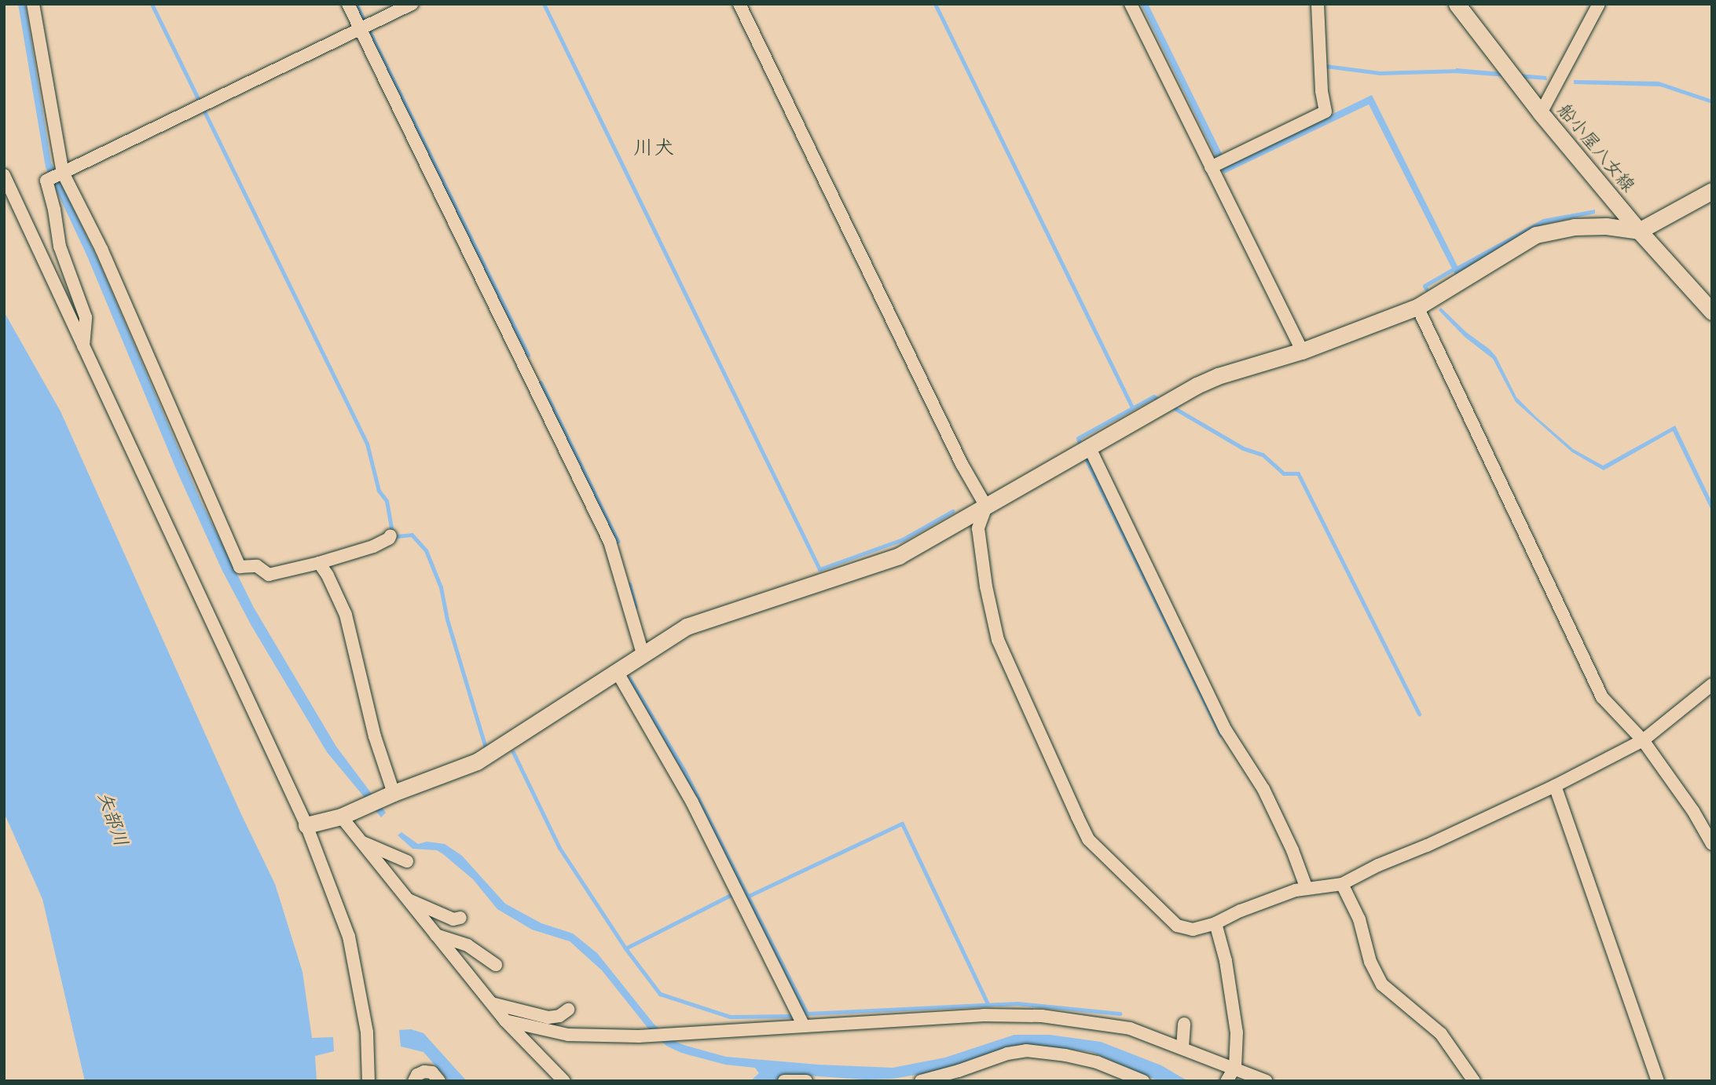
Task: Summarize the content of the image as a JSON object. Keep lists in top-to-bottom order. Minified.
{"streets":{"street":["船小屋八女線"]},"districts":["川犬"],"water":["矢部川"]}
